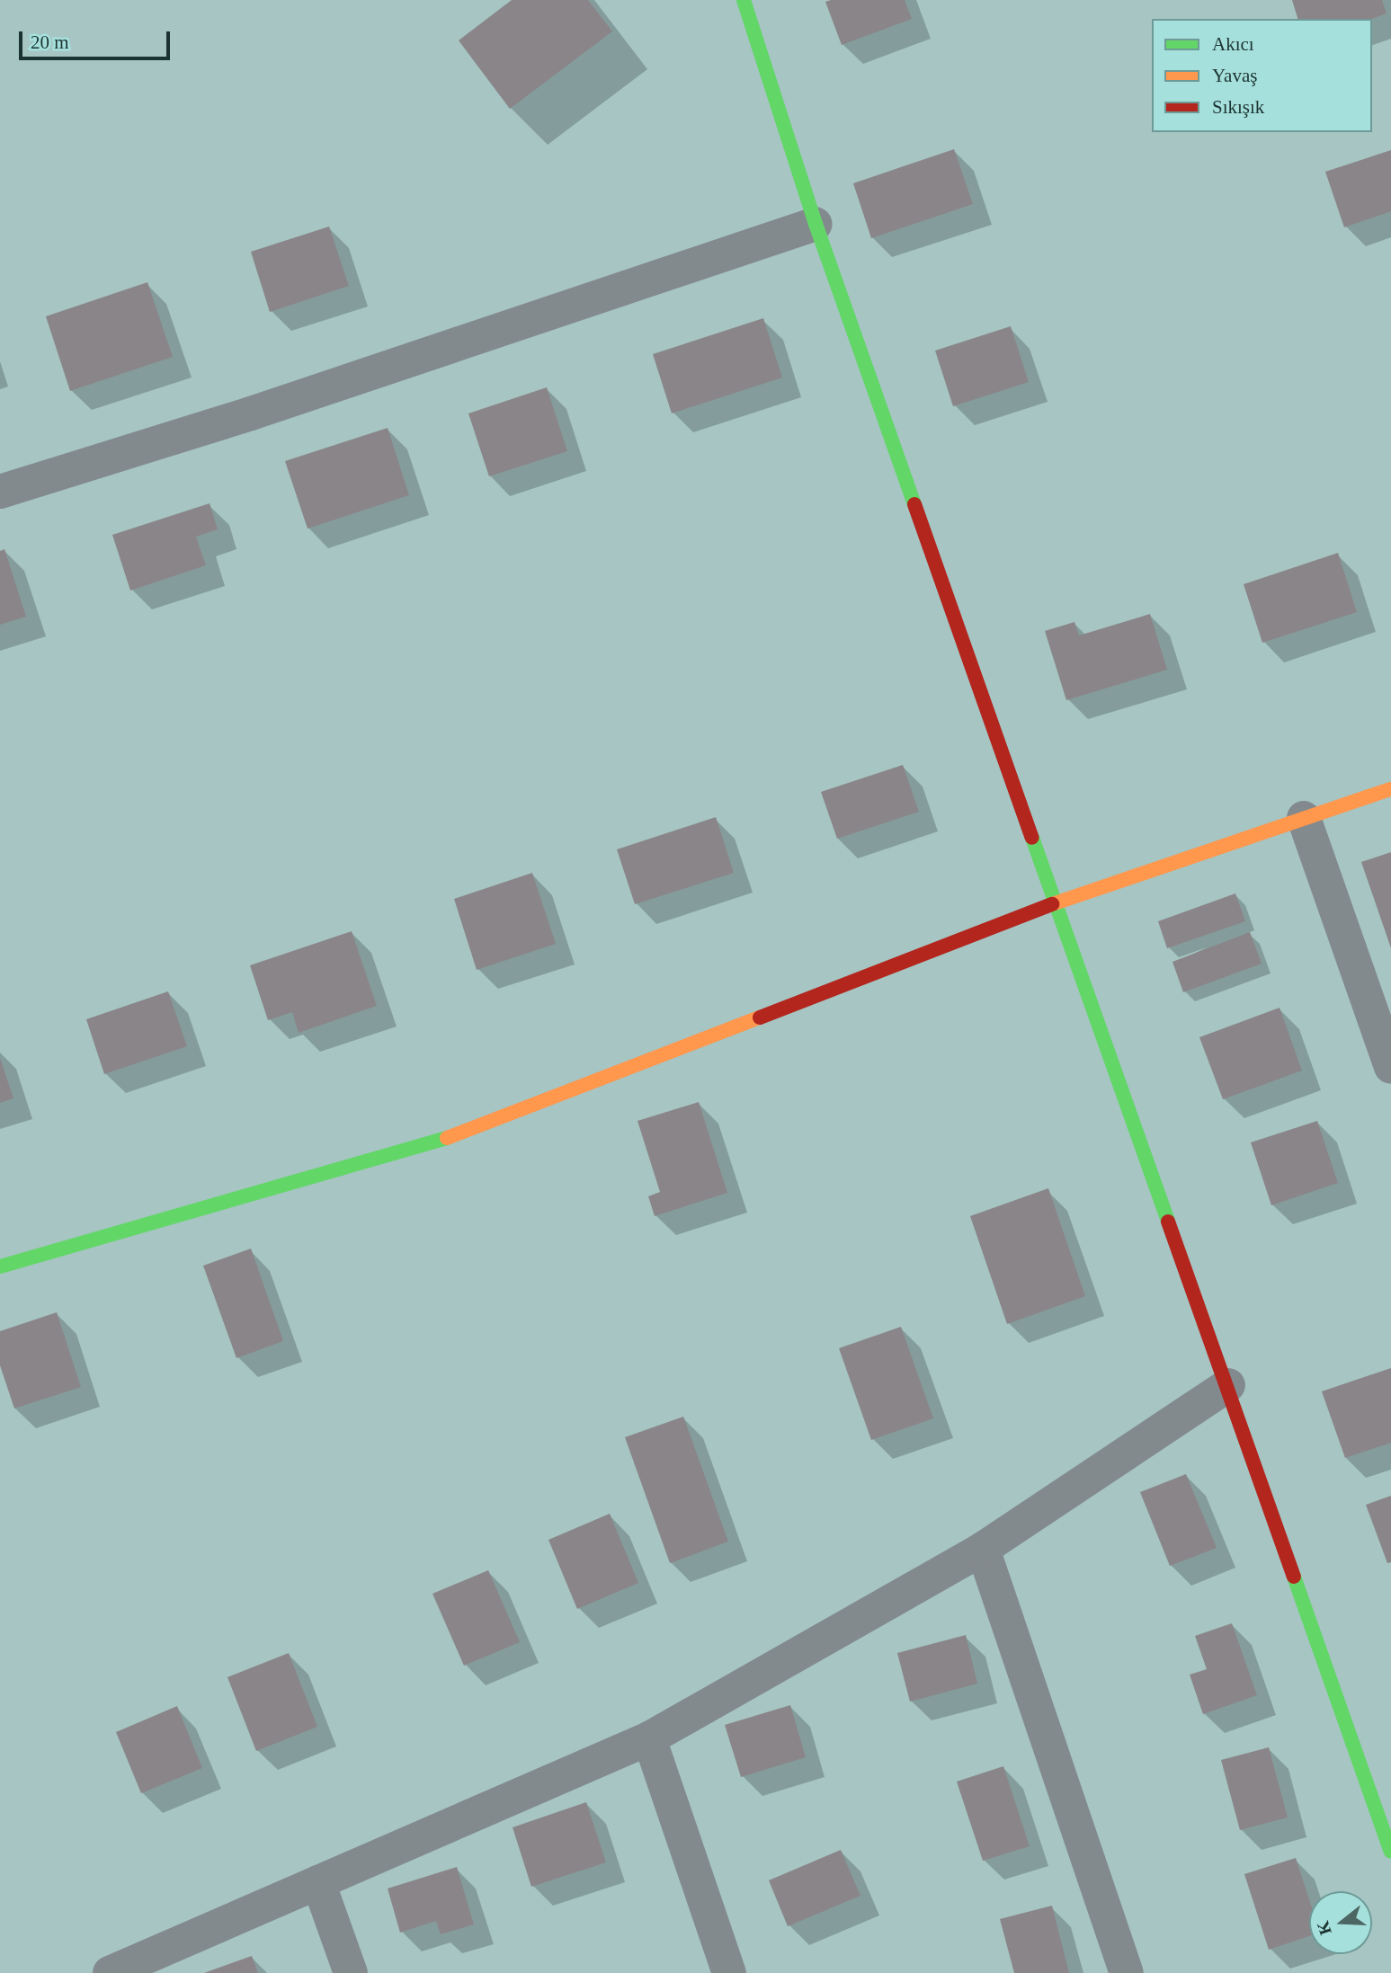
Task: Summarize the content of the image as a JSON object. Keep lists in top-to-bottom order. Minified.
{"legend":["Akıcı","Yavaş","Sıkışık"],"scale_bar":"20 m","north":"left"}
